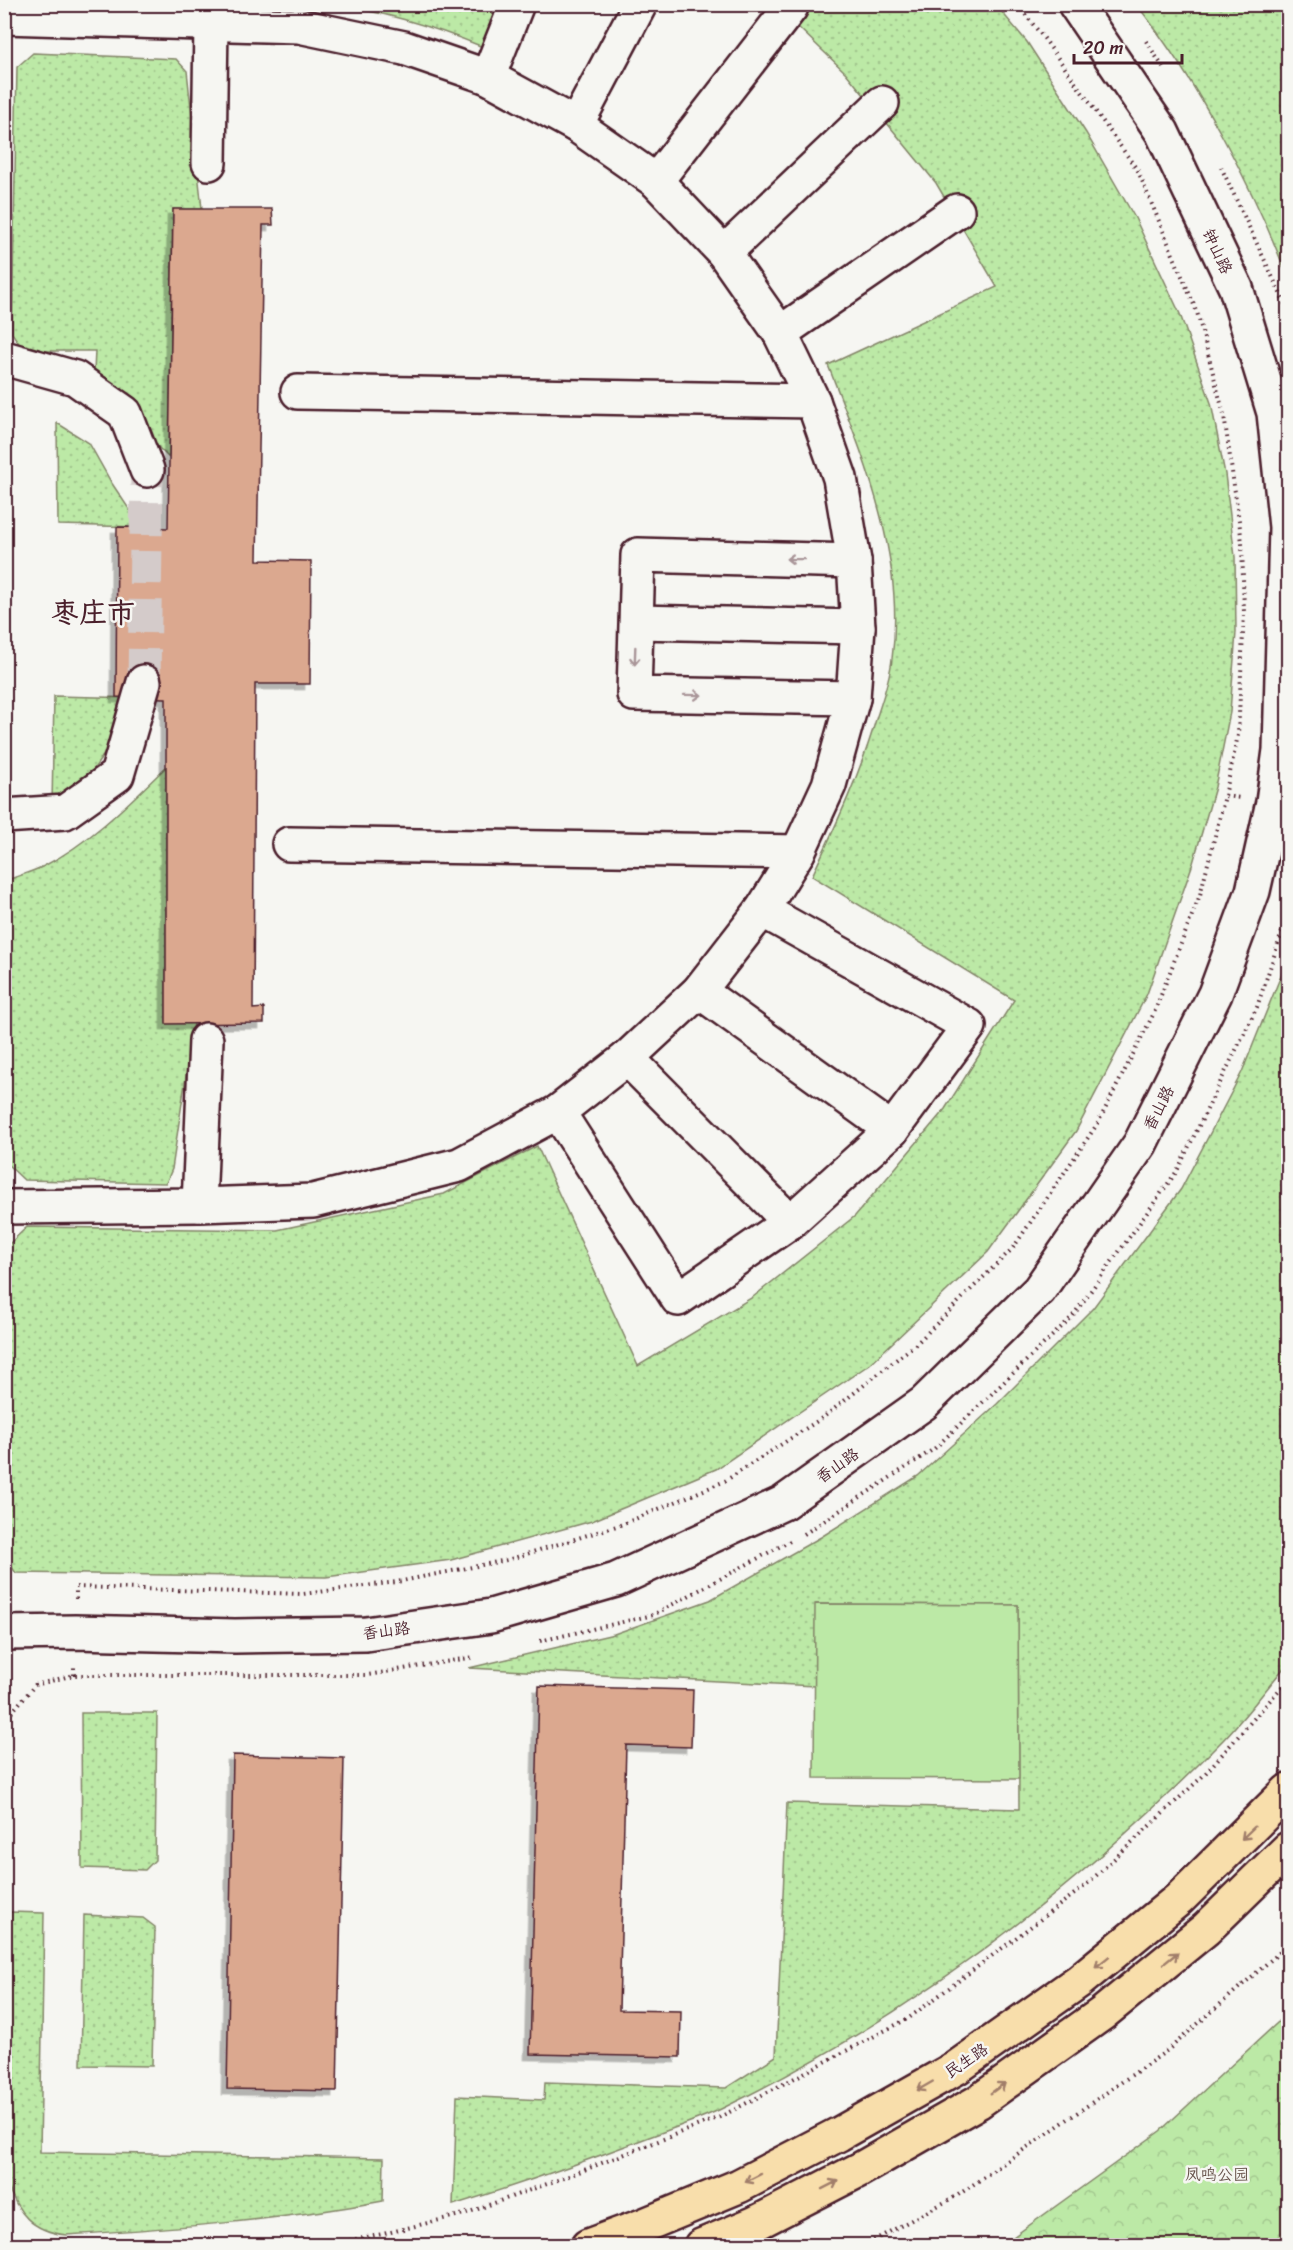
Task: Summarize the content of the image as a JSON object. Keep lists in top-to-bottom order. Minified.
{"streets":{"main road":["民生路"],"street":["钟山路","香山路"]},"crossings":[["钟山路","香山路"]],"districts":["枣庄市"],"parks":["凤鸣公园"],"scale_bar":"20 m"}
